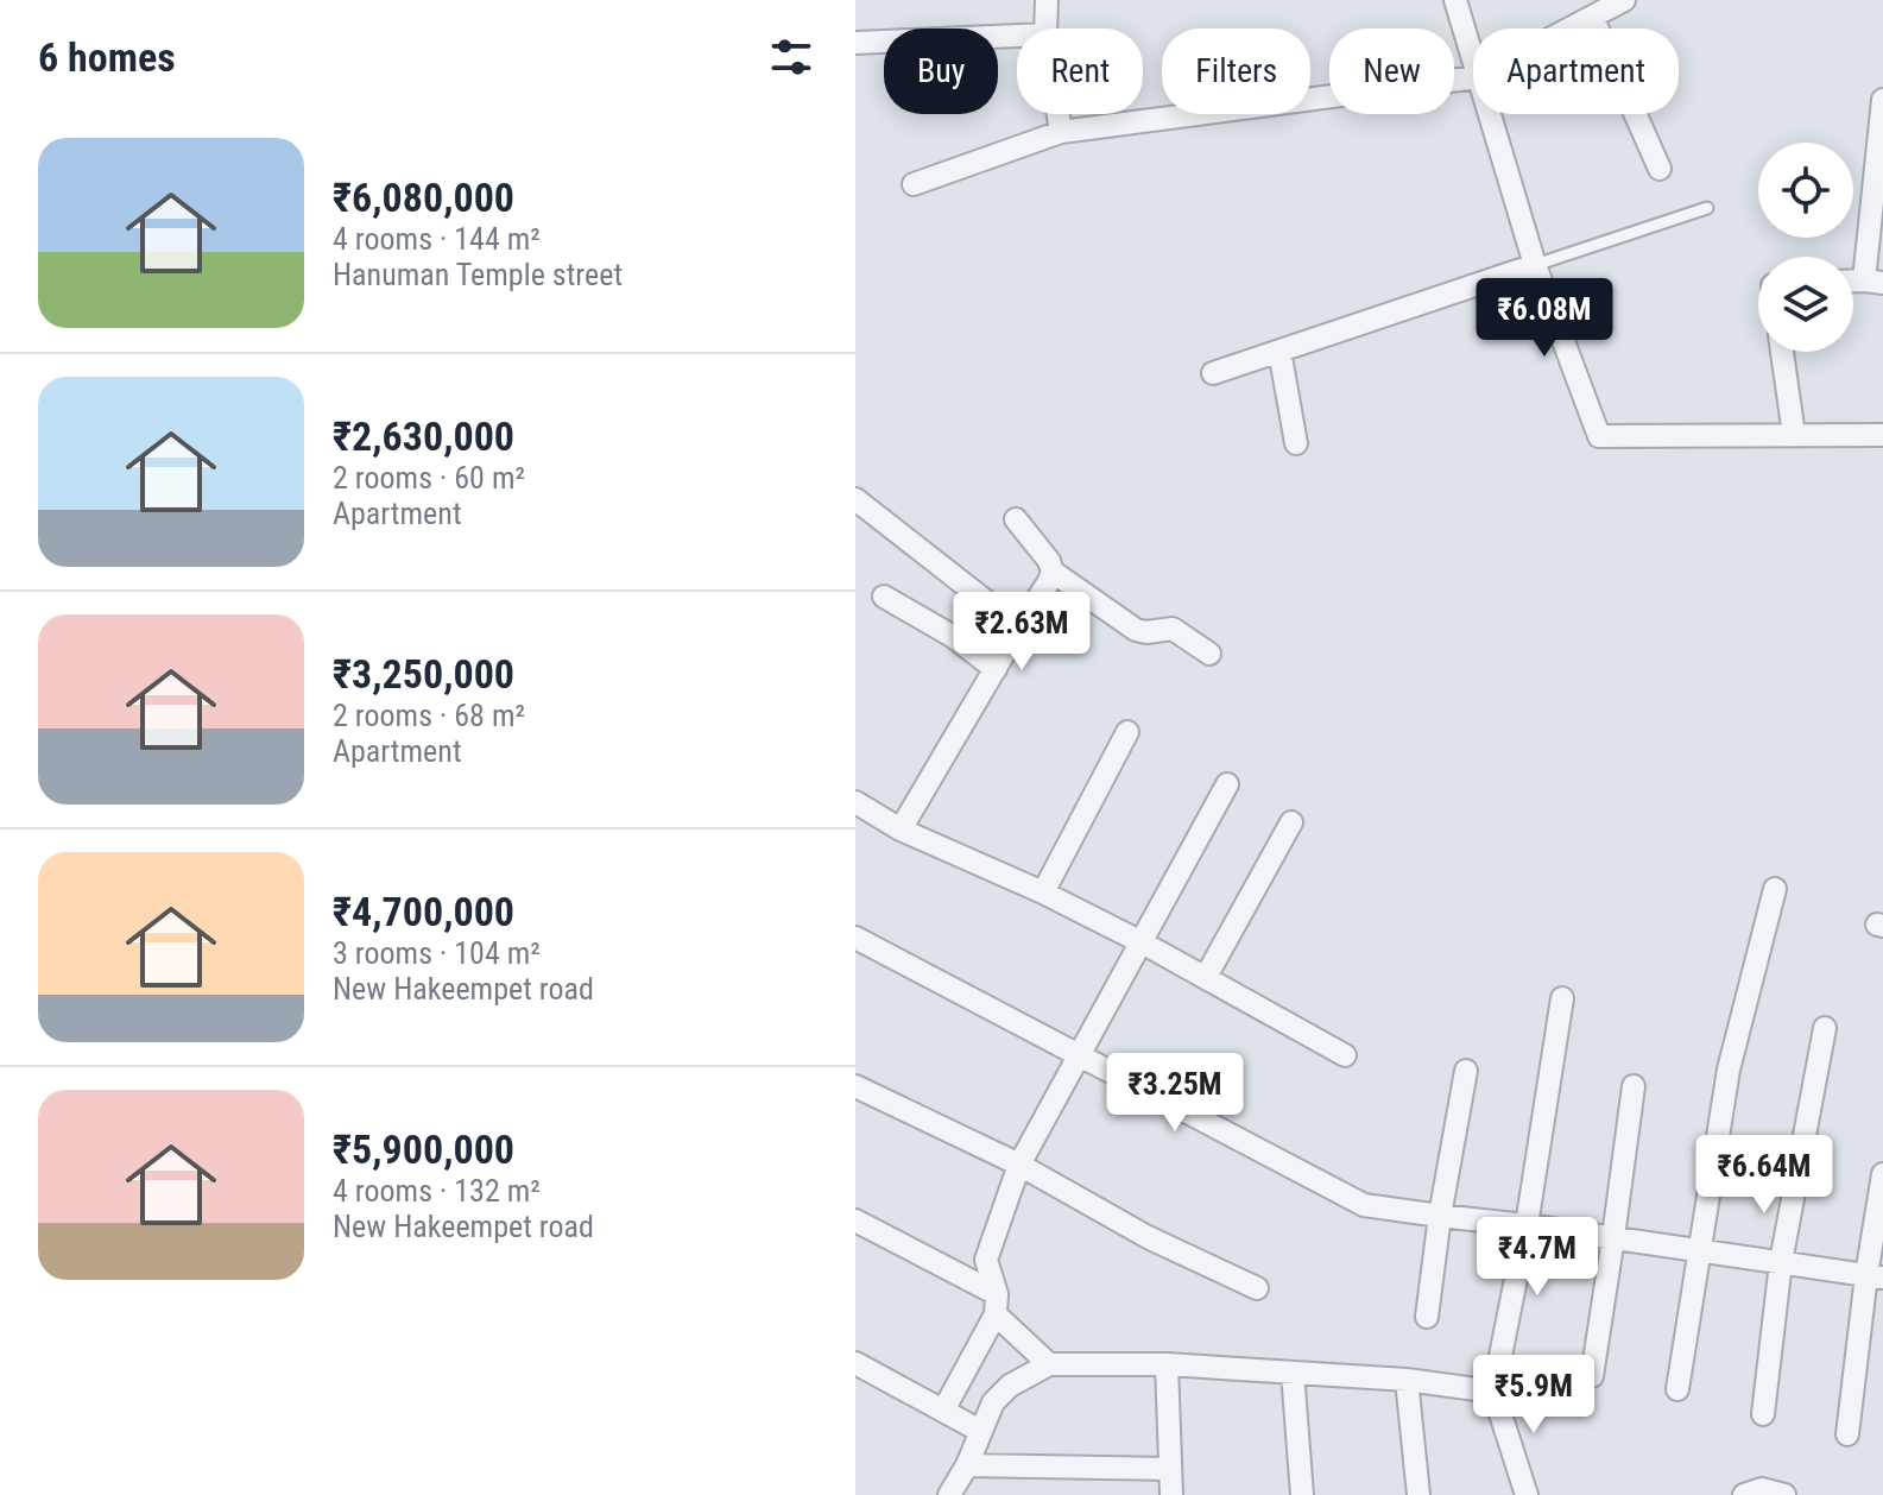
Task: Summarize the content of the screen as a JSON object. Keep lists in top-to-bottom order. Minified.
{"page":{"heading":"6 homes","chip":["Buy","Rent","Filters","New","Apartment"],"list":[{"name":"₹6,080,000","note":"4 rooms · 144 m² · Hanuman Temple street"},{"name":"₹2,630,000","note":"2 rooms · 60 m² · Apartment"},{"name":"₹3,250,000","note":"2 rooms · 68 m² · Apartment"},{"name":"₹4,700,000","note":"3 rooms · 104 m² · New Hakeempet road"},{"name":"₹5,900,000","note":"4 rooms · 132 m² · New Hakeempet road"}],"price":["₹6.08M","₹2.63M","₹3.25M","₹6.64M","₹4.7M","₹5.9M"]}}
